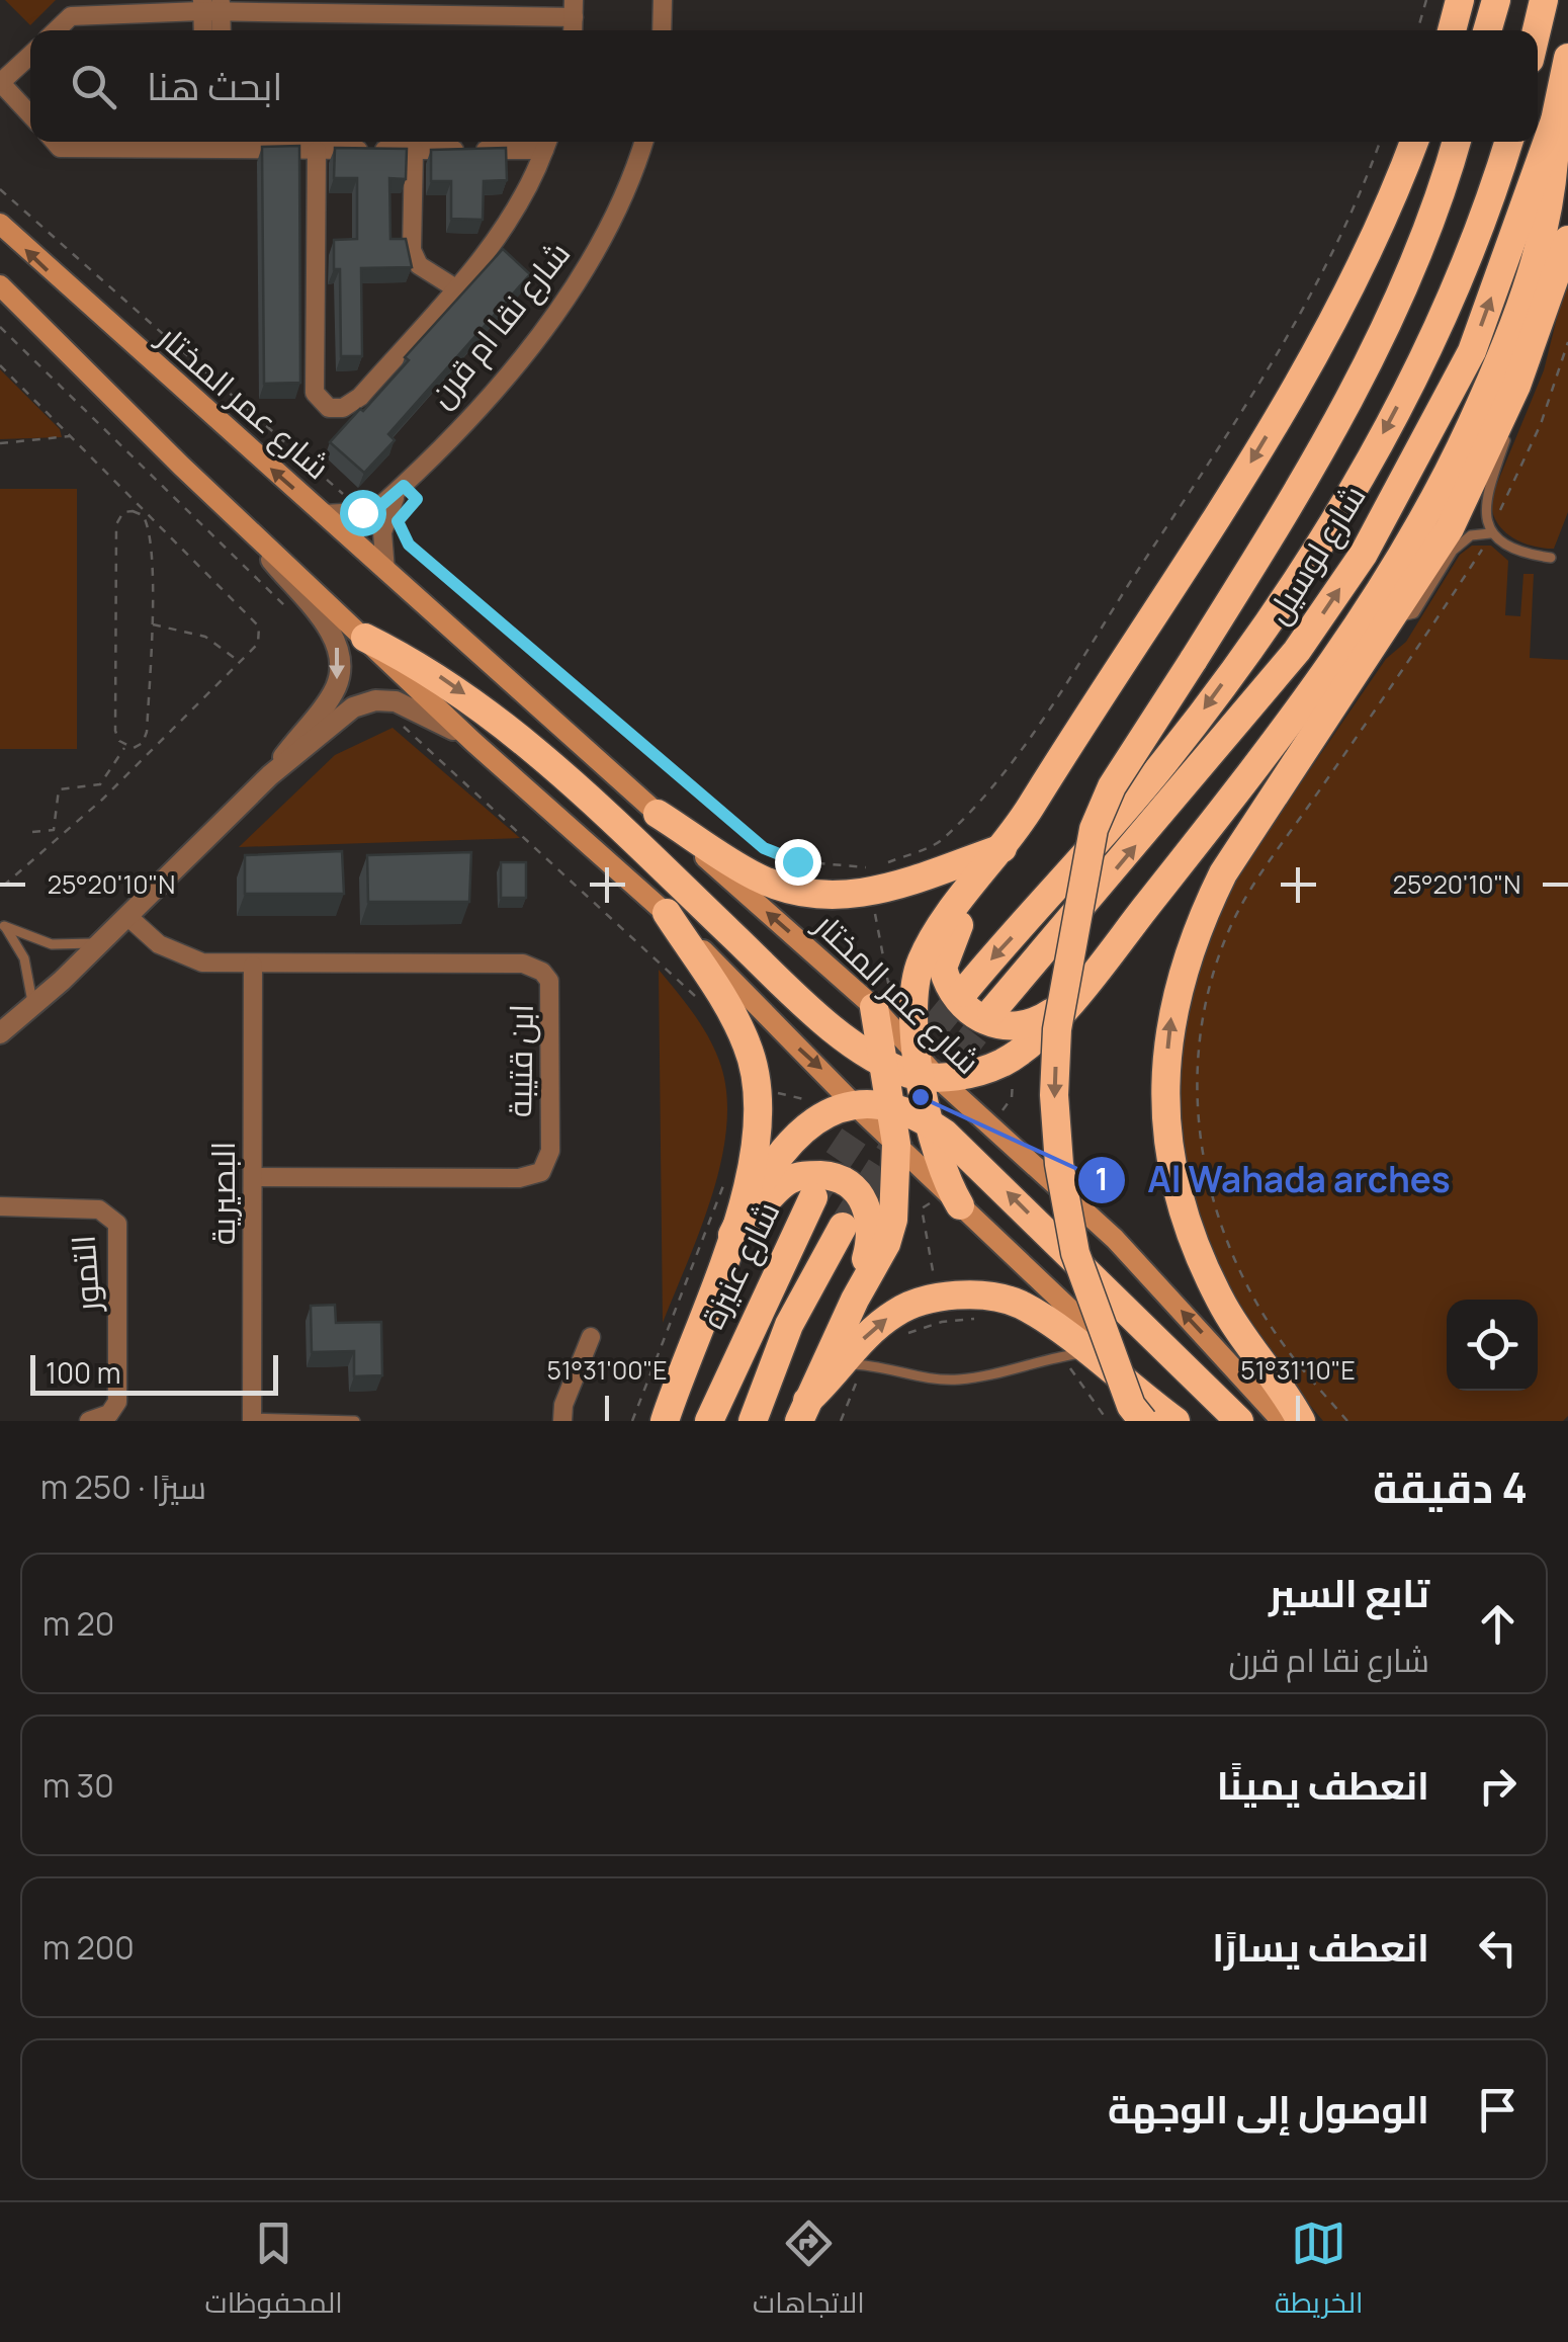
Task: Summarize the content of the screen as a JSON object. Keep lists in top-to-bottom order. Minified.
{"streets":{"highway":["شارع لوسيل","شارع عنيزة"],"main road":["شارع عمر المختار"],"street":["شارع نقا ام قرن","ابن قتيبة","البصيرية","التمور"]},"crossings":[["شارع نقا ام قرن","شارع عمر المختار"],["ابن قتيبة","البصيرية"]],"places":["Al Wahada arches"],"scale_bar":"100 m","page":{"search":"ابحث هنا","scale":"100 m","heading":["4 دقيقة","سيرًا · 250 m"],"list":[["تابع السير","شارع نقا ام قرن","20 m"],["انعطف يمينًا","30 m"],["انعطف يسارًا","200 m"],"الوصول إلى الوجهة"],"nav":["الخريطة","الاتجاهات","المحفوظات"]},"coordinates":["25°20'10\"N","51°31'00\"E","51°31'10\"E"]}
